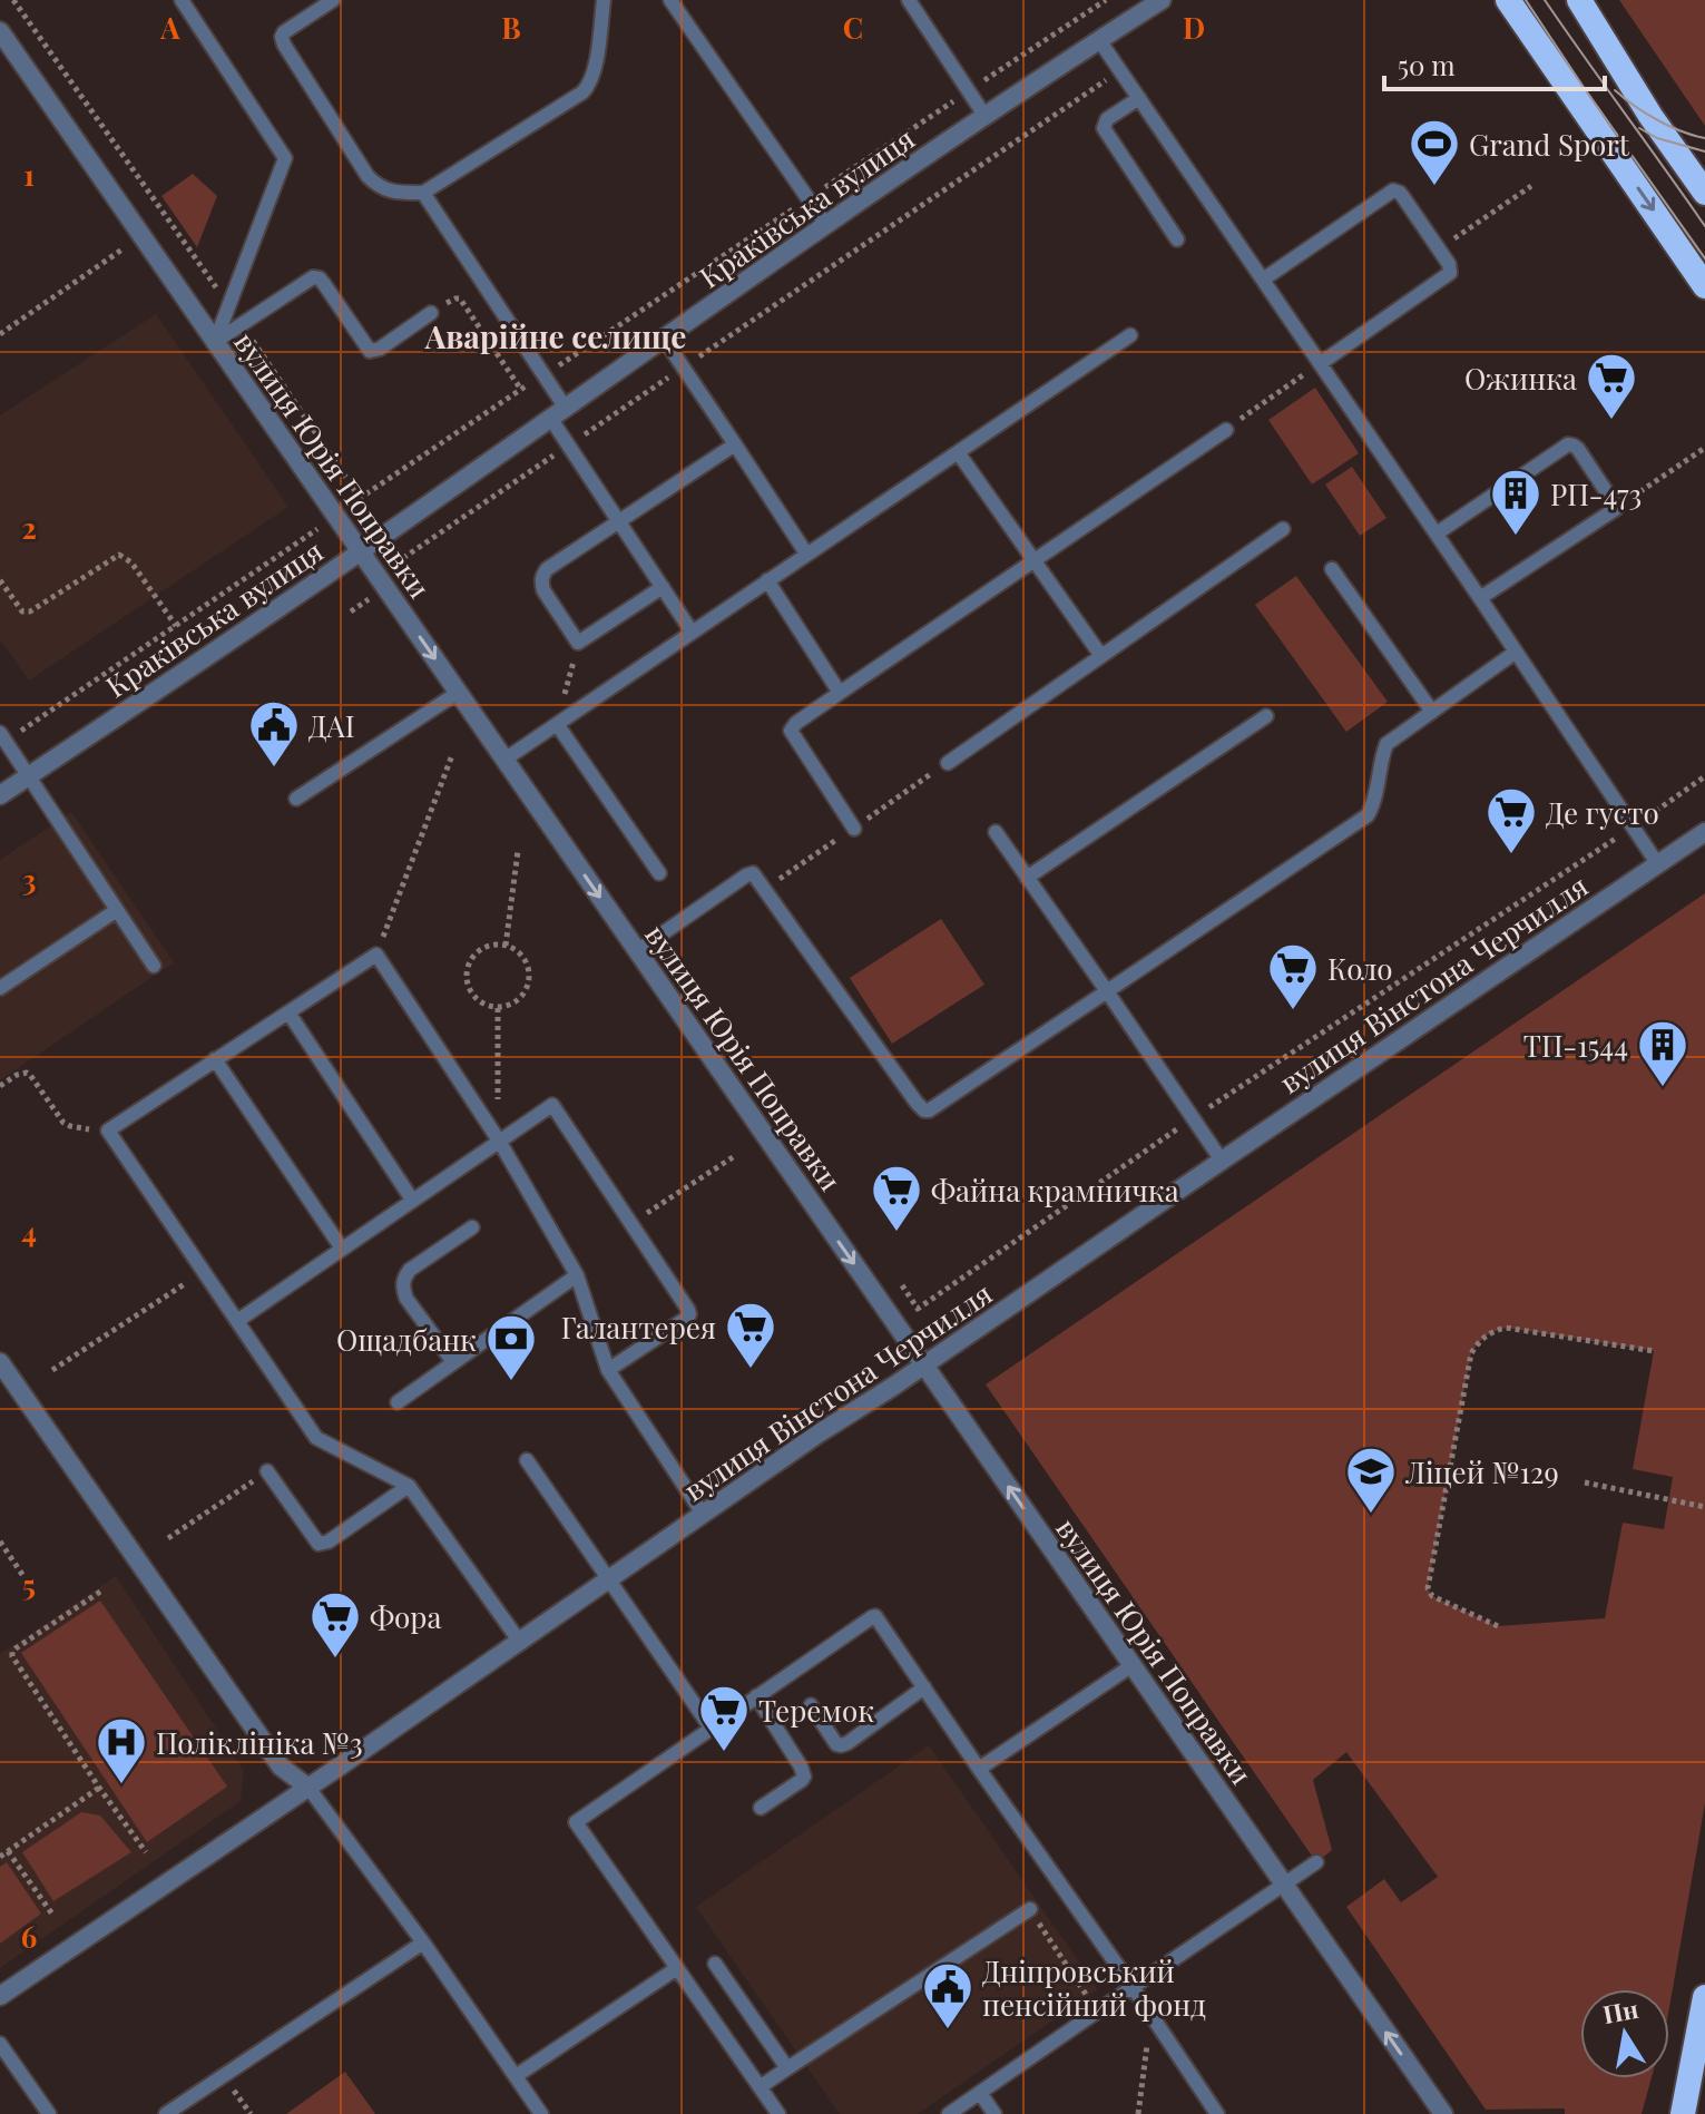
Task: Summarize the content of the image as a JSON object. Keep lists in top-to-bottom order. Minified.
{"streets":{"street":["Краківська вулиця","вулиця Юрія Поправки","вулиця Вінстона Черчилля"]},"crossings":[["Краківська вулиця","вулиця Юрія Поправки"],["вулиця Юрія Поправки","вулиця Вінстона Черчилля"]],"districts":["Аварійне селище"],"places":{"sports":["Grand Sport"],"supermarket":["Ожинка","Де густо","Коло","Файна крамничка","Галантерея","Фора","Теремок"],"building":["РП-473","ТП-1544"],"public building":["ДАІ","Дніпровський пенсійний фонд"],"bank":["Ощадбанк"],"school or university":["Ліцей №129"],"hospital":["Поліклініка №3"]},"scale_bar":"50 m","north":"top","grid":{"columns":["A","B","C","D"],"rows":["1","2","3","4","5","6"]}}
